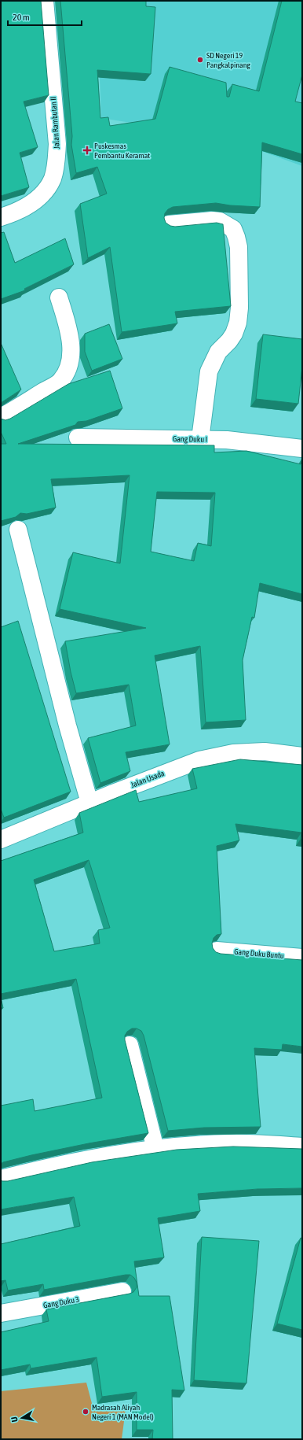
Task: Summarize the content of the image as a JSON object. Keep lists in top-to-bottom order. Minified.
{"streets":{"street":["Jalan Rambutan II","Gang Duku I","Jalan Usada","Gang Duku Buntu","Gang Duku 3"]},"places":{"other":["SD Negeri 19 Pangkalpinang","Madrasah Aliyah Negeri 1 (MAN Model)"],"health":["Puskesmas Pembantu Keramat"]},"scale_bar":"20 m","north":"left"}
